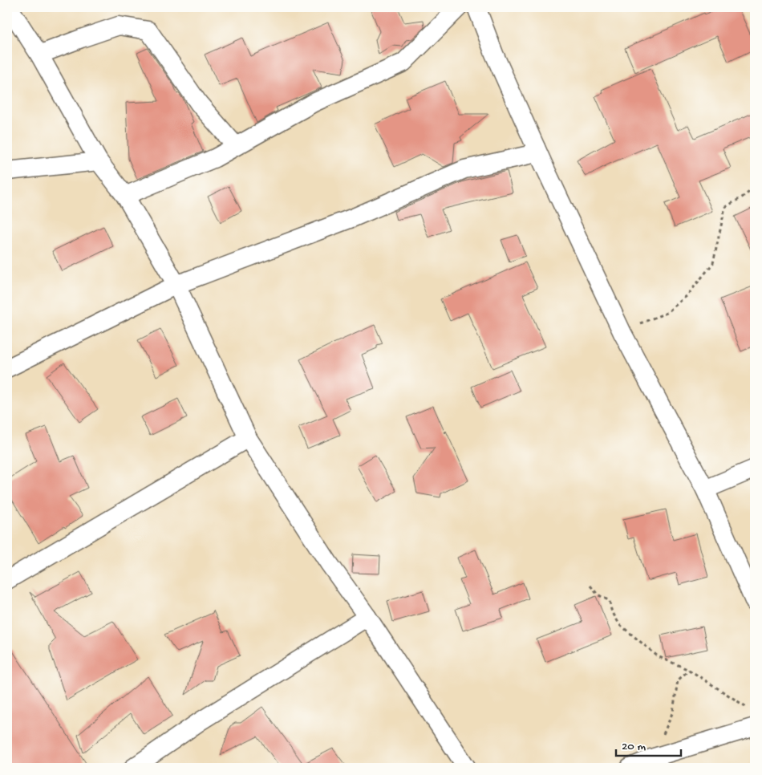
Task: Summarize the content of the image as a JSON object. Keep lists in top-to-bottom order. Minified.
{"scale_bar":"20 m"}
